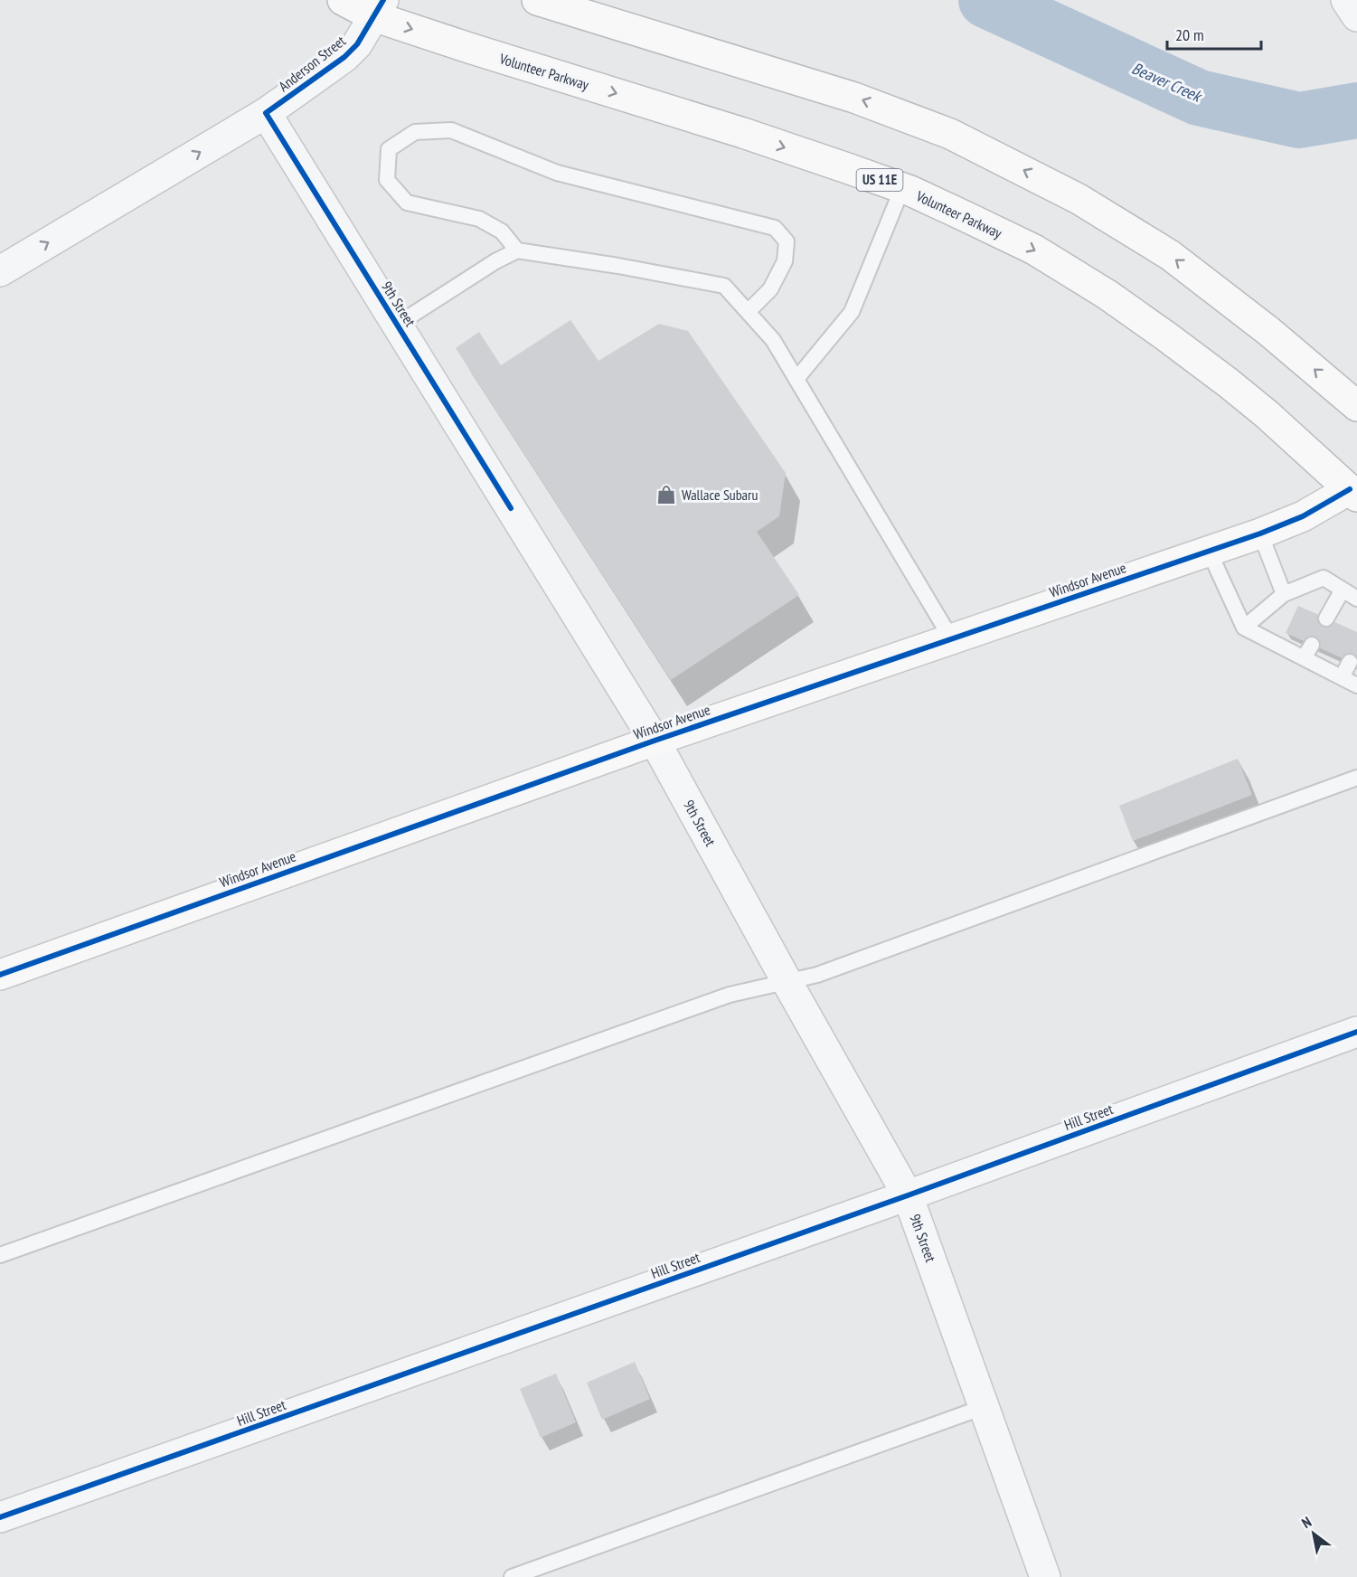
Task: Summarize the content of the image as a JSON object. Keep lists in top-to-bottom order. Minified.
{"streets":{"main road":["Volunteer Parkway","US 11E","Windsor Avenue"],"street":["Anderson Street","9th Street","Hill Street"]},"crossings":[["Anderson Street","Volunteer Parkway"],["Anderson Street","9th Street"],["Volunteer Parkway","Windsor Avenue"],["9th Street","Windsor Avenue"],["9th Street","Hill Street"]],"one_way":["Anderson Street"],"water":["Beaver Creek"],"places":{"shop":["Wallace Subaru"]},"scale_bar":"20 m","north":"top left"}
